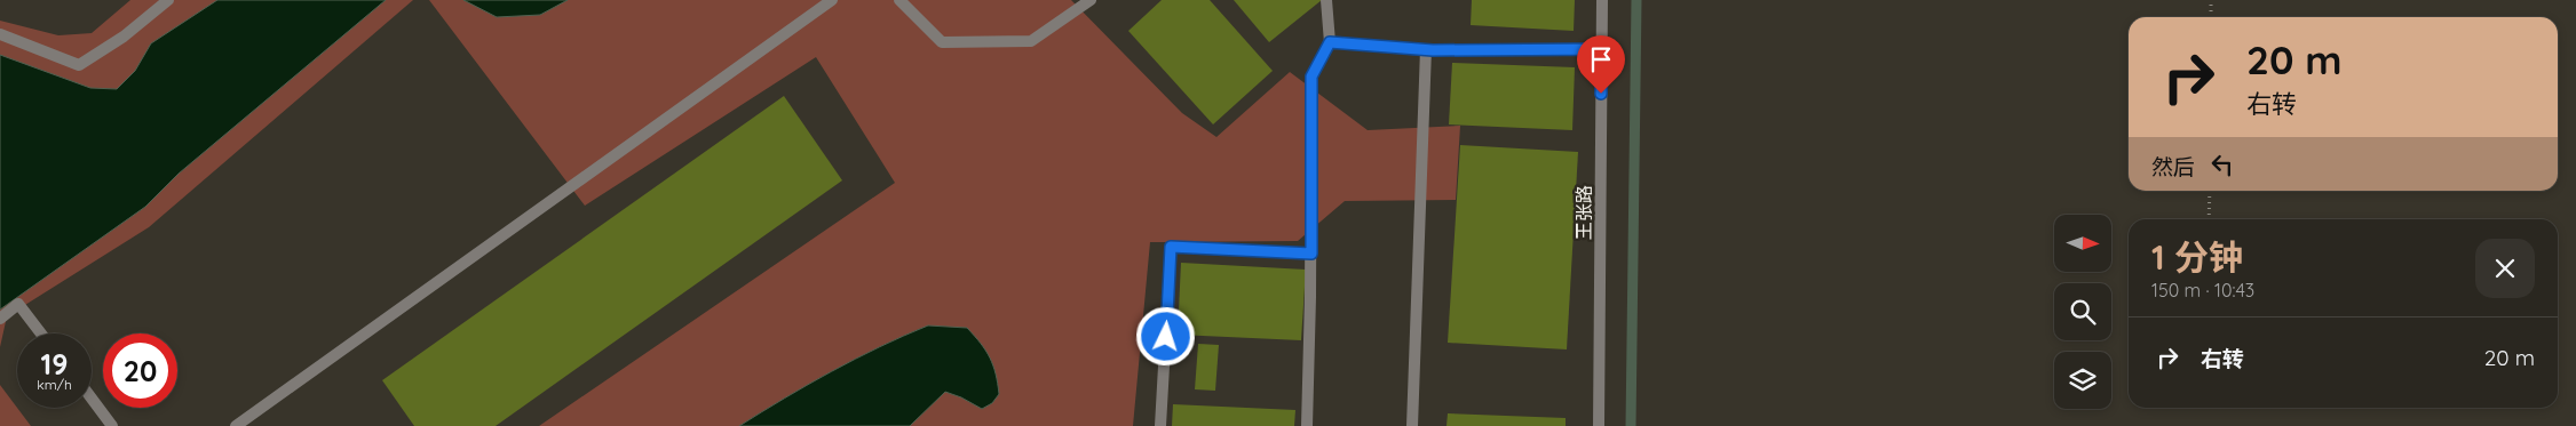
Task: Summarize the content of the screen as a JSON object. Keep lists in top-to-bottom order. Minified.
{"streets":{"street":["王张路"]},"north":"right","page":{"turn":["20 m","右转"],"then":"然后","heading":["1 分钟","150 m · 10:43"],"list":[{"name":"右转","value":"20 m"}],"speed":"19 km/h","limit":"20"}}
